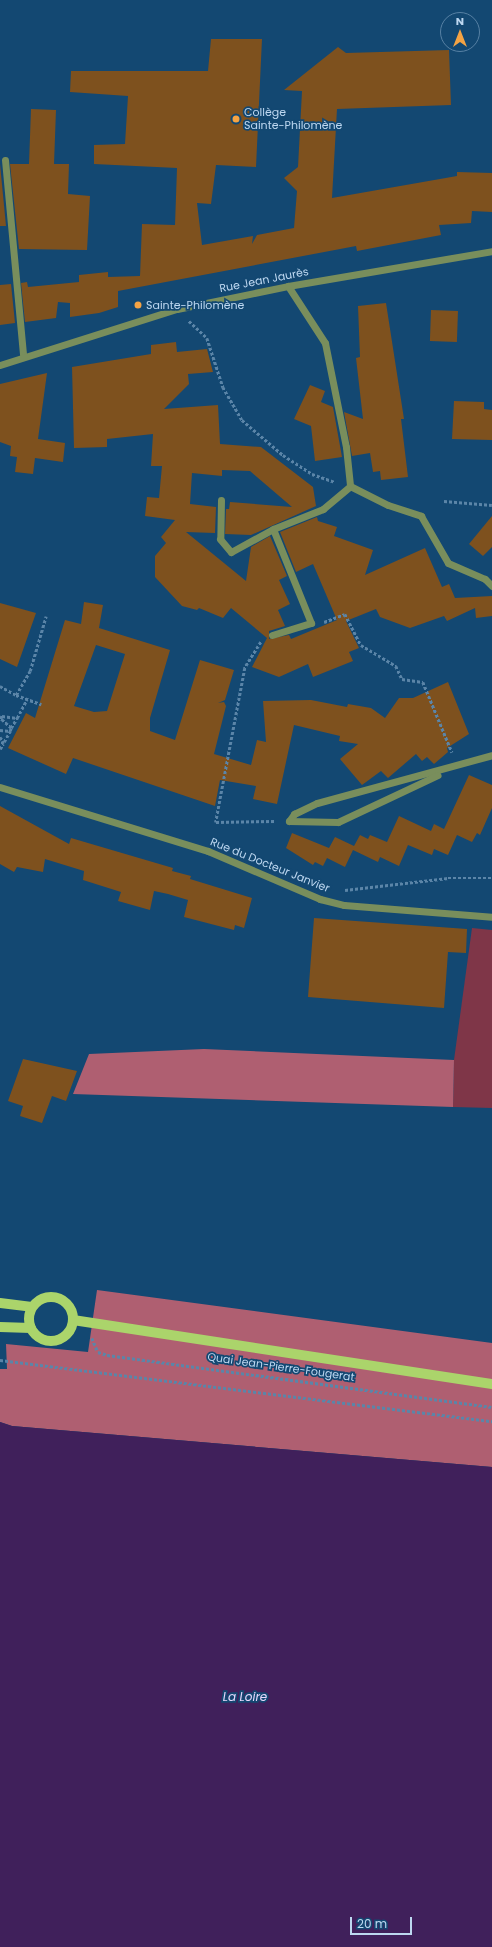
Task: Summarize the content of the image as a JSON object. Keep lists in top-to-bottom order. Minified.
{"streets":{"main road":["Quai Jean-Pierre-Fougerat"],"street":["Rue Jean Jaurès","Rue du Docteur Janvier"]},"water":["La Loire"],"places":["Collège Sainte-Philomène","Sainte-Philomène"],"scale_bar":"20 m","north":"top"}
